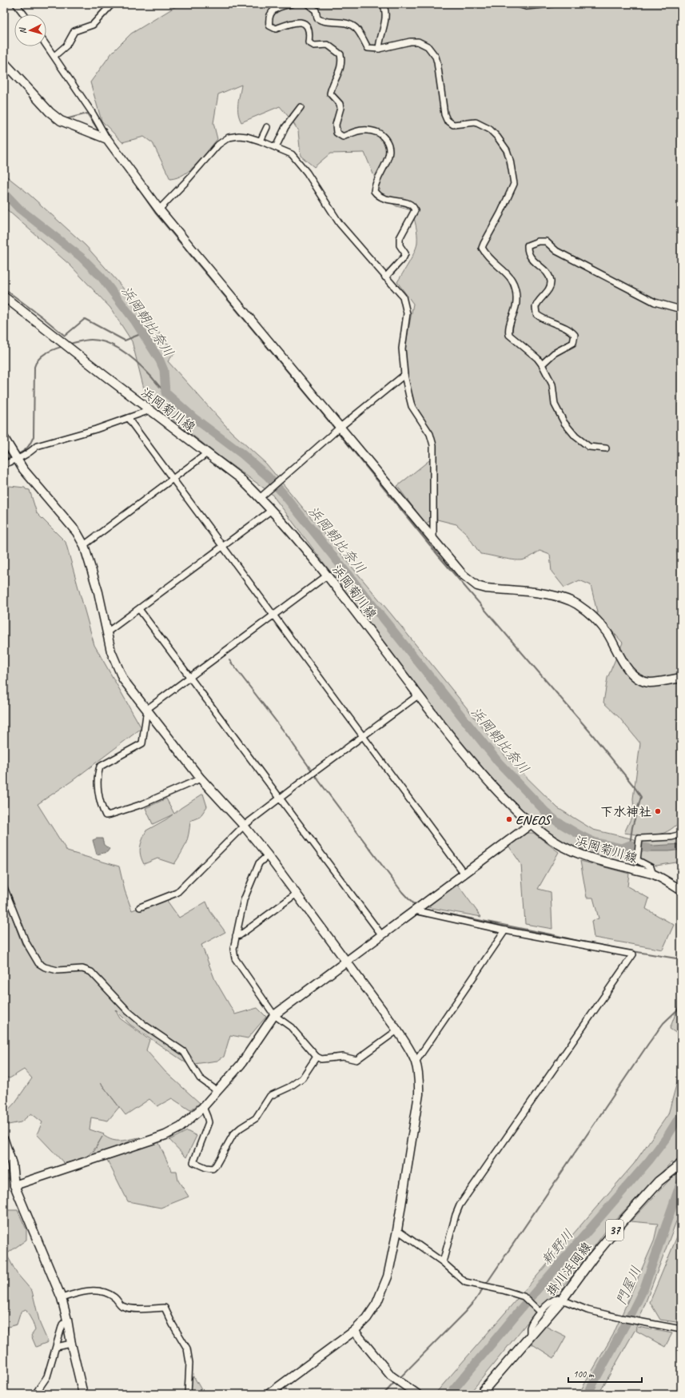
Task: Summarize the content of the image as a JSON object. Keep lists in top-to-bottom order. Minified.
{"streets":{"main road":["37","掛川浜岡線"],"street":["浜岡菊川線"]},"water":["浜岡朝比奈川","新野川","門屋川"],"places":["下水神社","ENEOS"],"scale_bar":"100 m","north":"left"}
